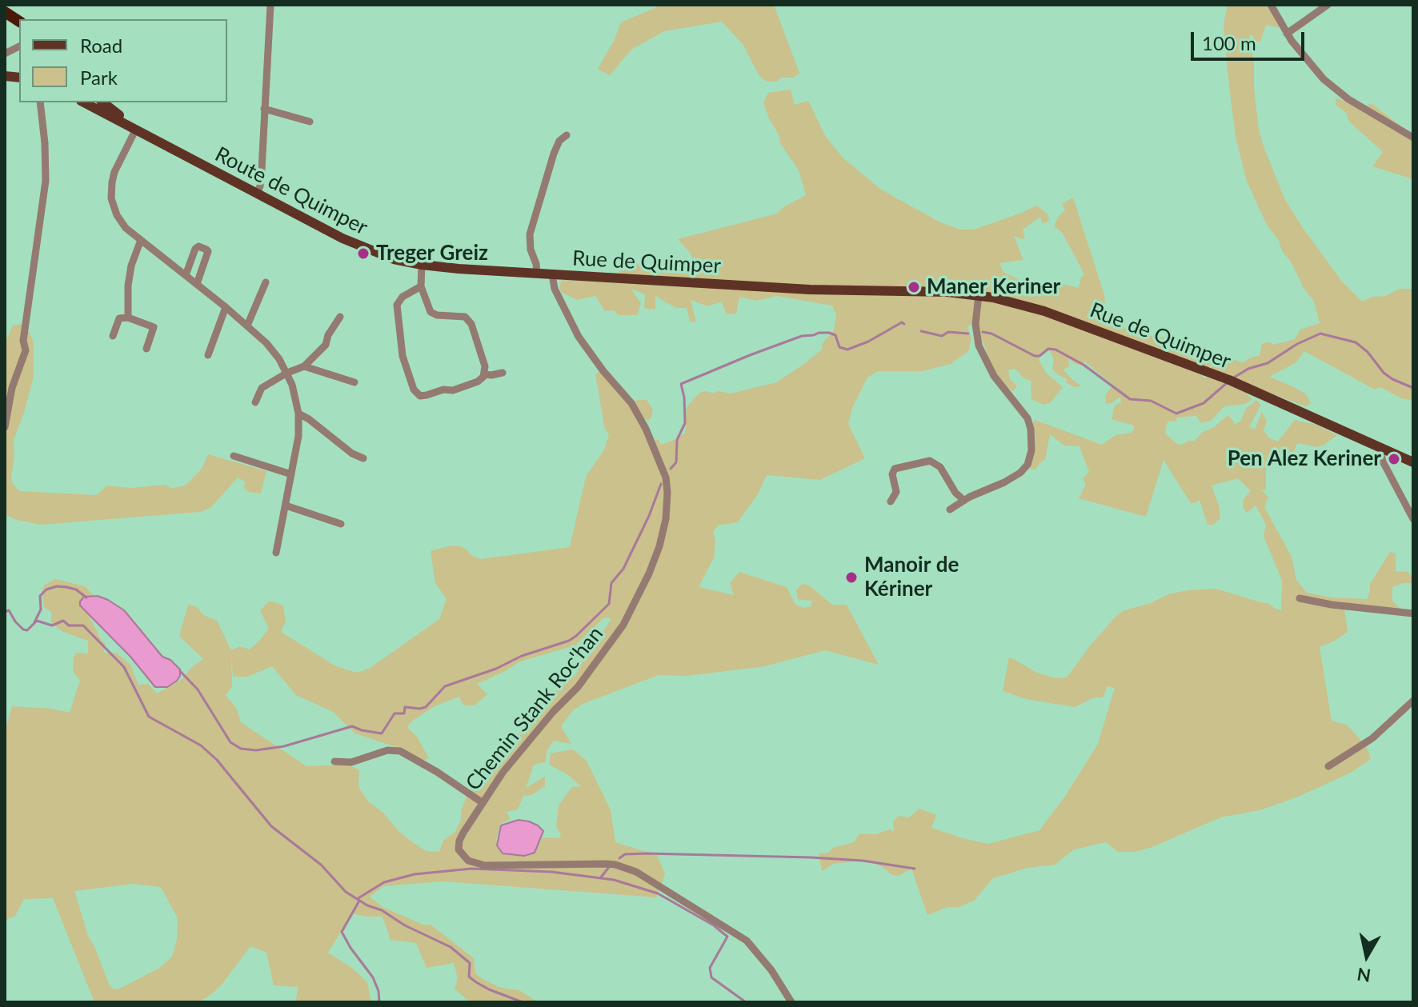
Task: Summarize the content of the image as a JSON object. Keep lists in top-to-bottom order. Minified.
{"streets":{"main road":["Route de Quimper","Rue de Quimper"],"street":["Chemin Stank Roc'han"]},"crossings":[["Route de Quimper","Rue de Quimper"],["Rue de Quimper","Chemin Stank Roc'han"]],"places":["Treger Greiz","Maner Keriner","Pen Alez Keriner","Manoir de Kériner"],"legend":["Road","Park"],"scale_bar":"100 m","north":"bottom"}
